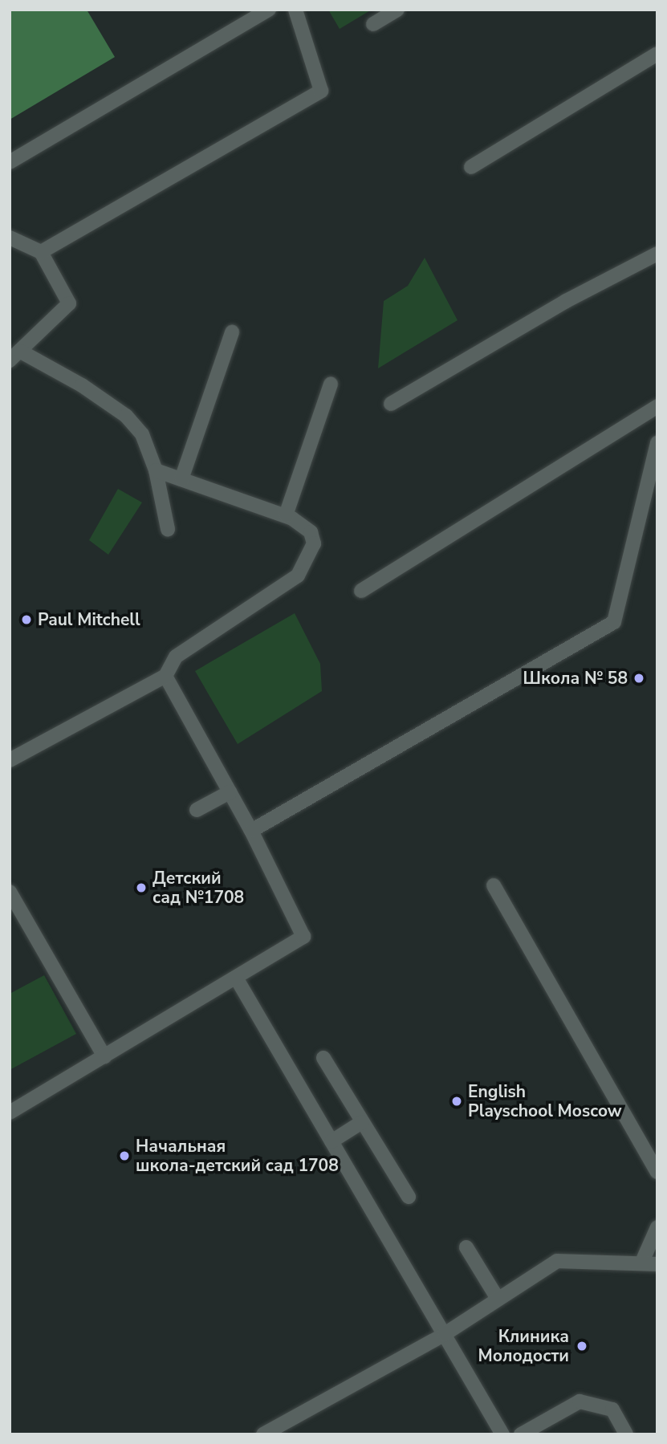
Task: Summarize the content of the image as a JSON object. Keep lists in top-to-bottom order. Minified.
{"places":["Paul Mitchell","Школа № 58","Детский сад №1708","English Playschool Moscow","Начальная школа-детский сад 1708","Клиника Молодости"]}
